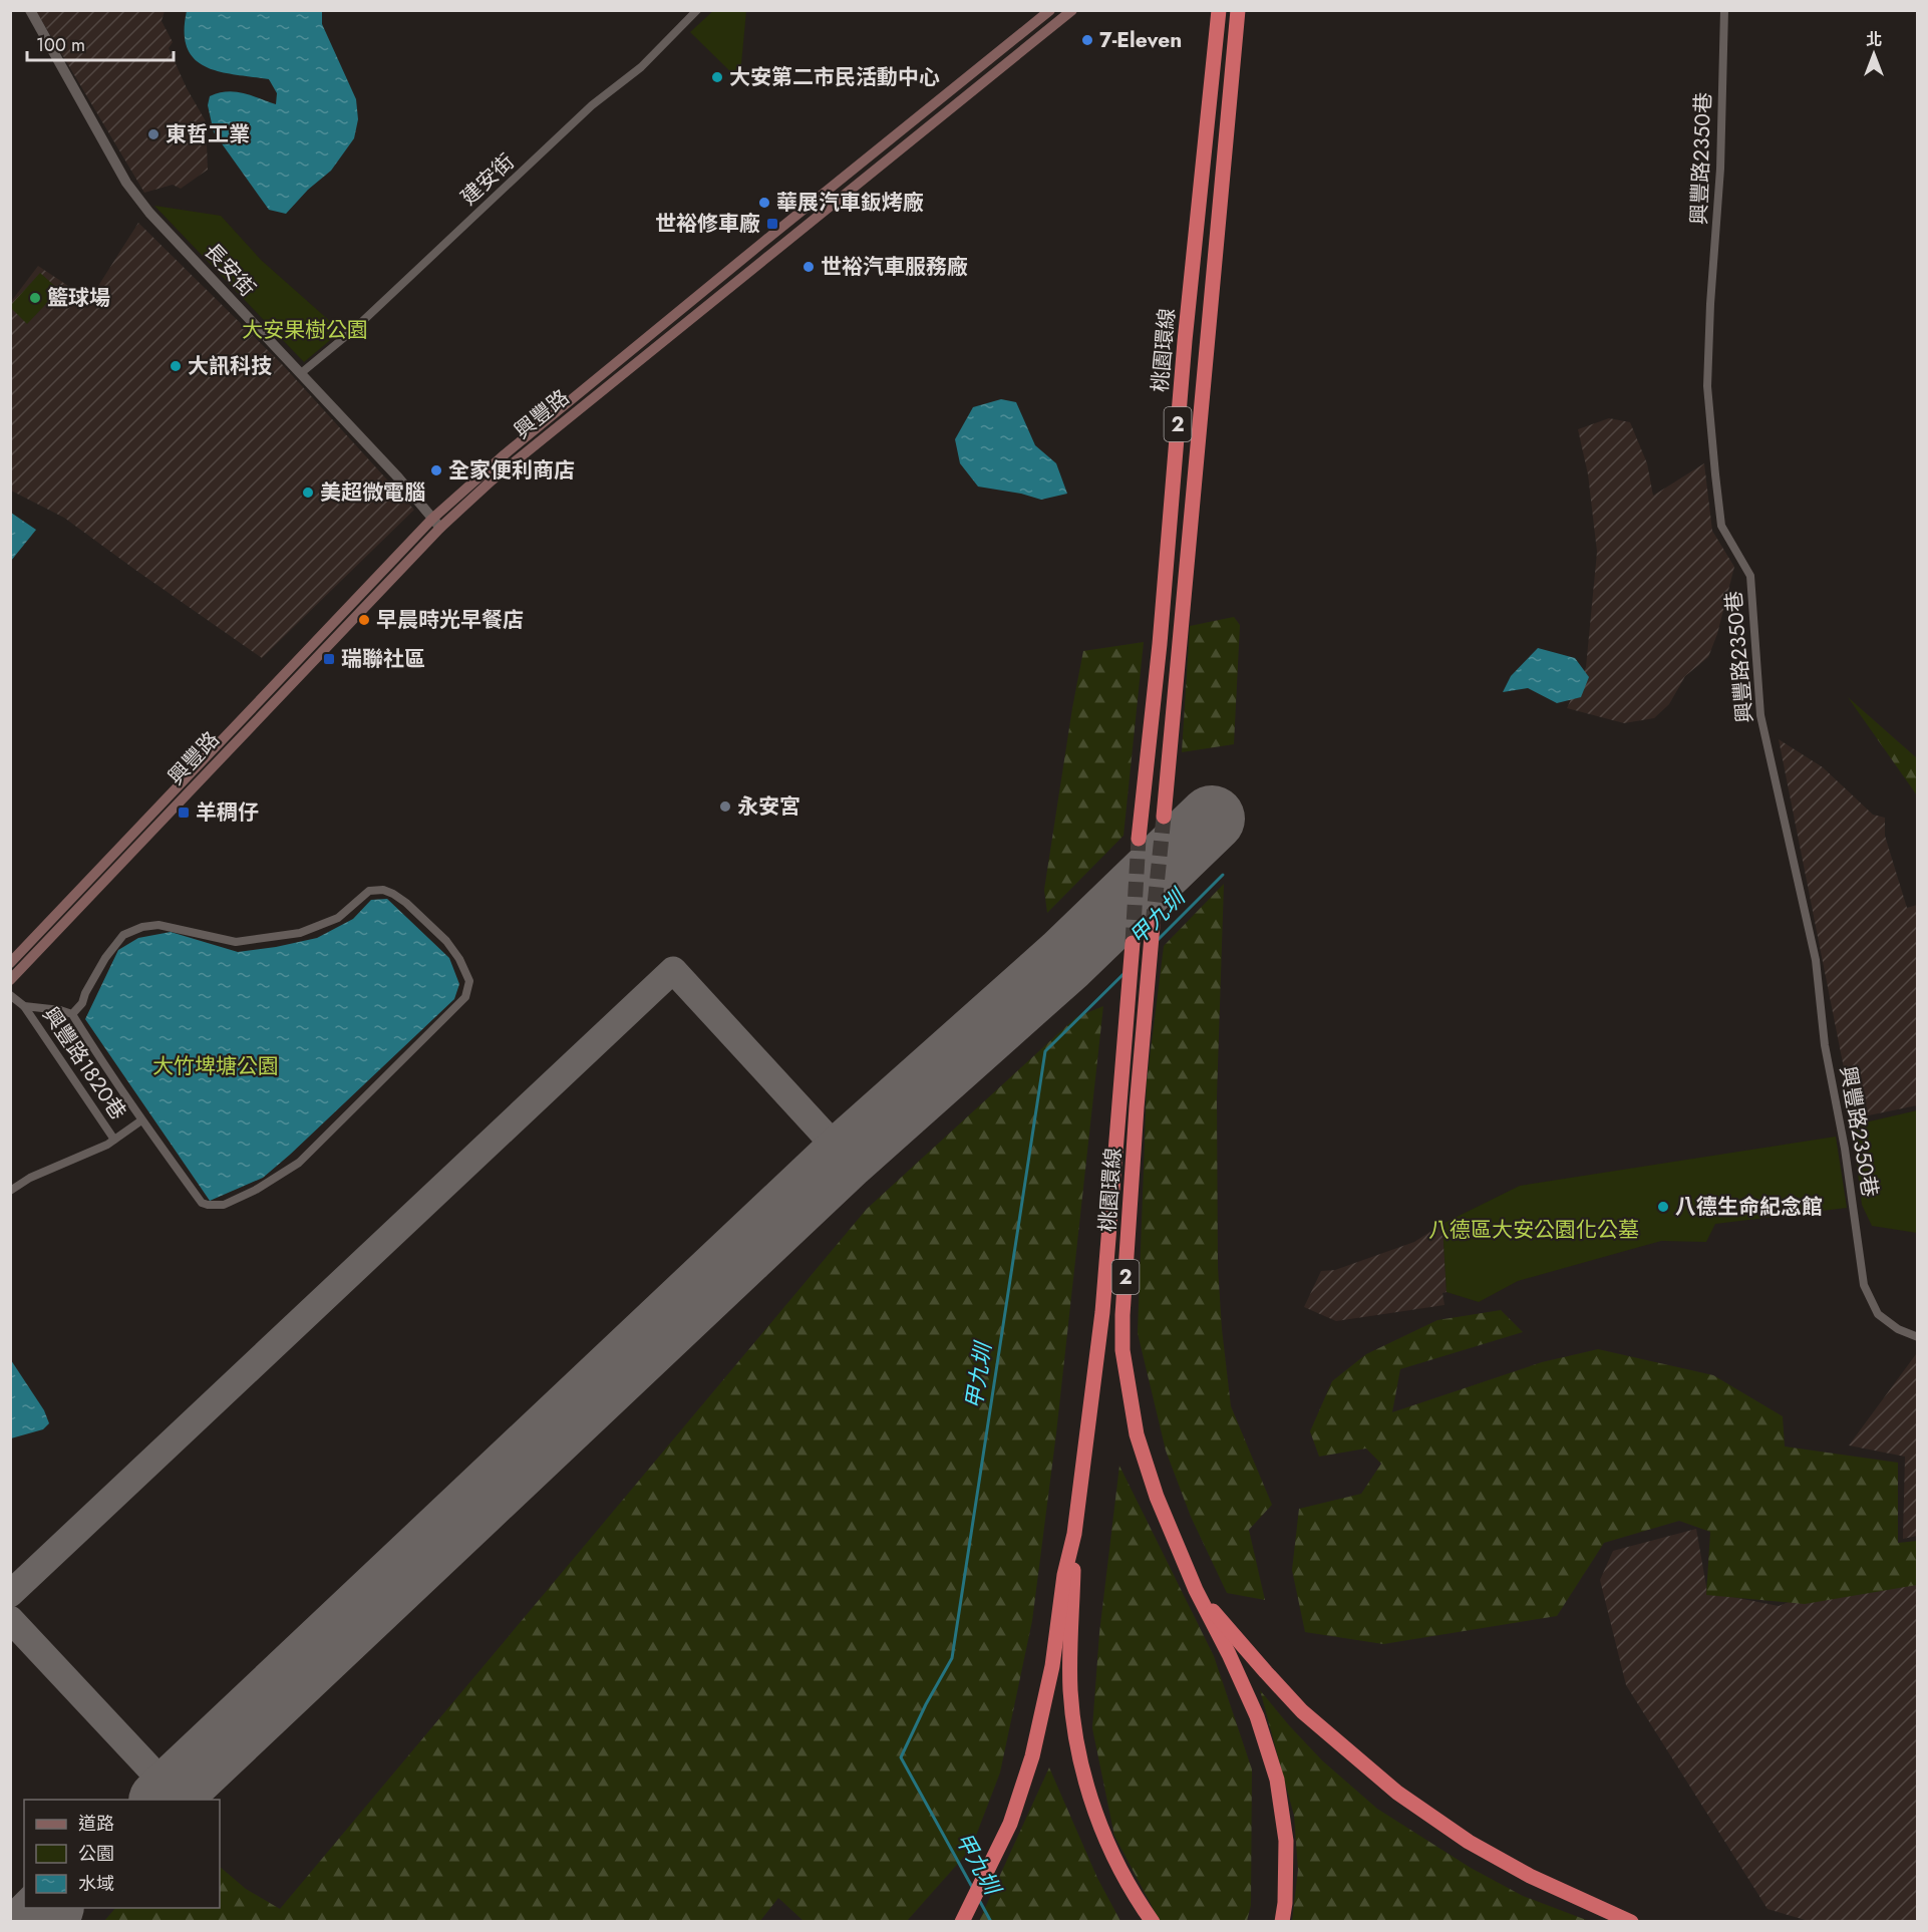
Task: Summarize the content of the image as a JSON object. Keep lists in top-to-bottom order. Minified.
{"streets":{"highway":["桃園環線","2"],"main road":["興豐路"],"street":["興豐路2350巷","建安街","長安街","興豐路1820巷"]},"crossings":[["建安街","長安街"],["長安街","興豐路"]],"water":["甲九圳"],"parks":["大安果樹公園","大竹埤塘公園","八德區大安公園化公墓"],"places":{"other":["7-Eleven","大安第二市民活動中心","東哲工業","華展汽車鈑烤廠","世裕汽車服務廠","籃球場","大訊科技","全家便利商店","美超微電腦","早晨時光早餐店","永安宮","八德生命紀念館"],"transit":["世裕修車廠","瑞聯社區","羊稠仔"]},"legend":["道路","公園","水域"],"scale_bar":"100 m","north":"top"}
